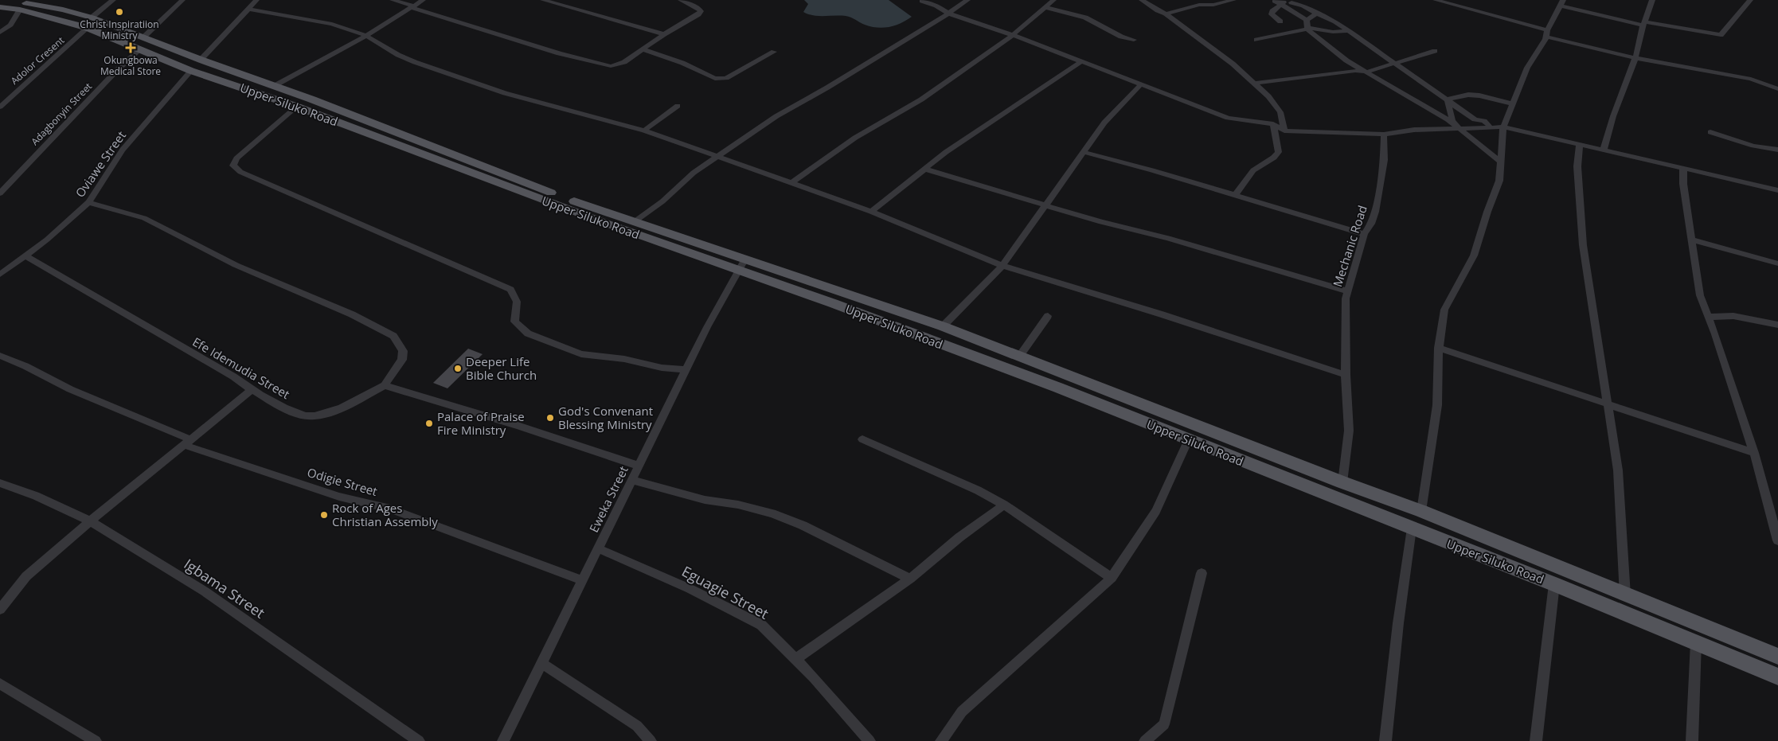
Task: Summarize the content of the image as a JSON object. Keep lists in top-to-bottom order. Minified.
{"streets":{"main road":["Upper Siluko Road"],"street":["Adolor Cresent","Adagbonyin Street","Oviawe Street","Mechanic Road","Efe Idemudia Street","Odigie Street","Eweka Street","Igbama Street","Eguagie Street"]},"crossings":[["Adolor Cresent","Upper Siluko Road"],["Upper Siluko Road","Adagbonyin Street"],["Upper Siluko Road","Oviawe Street"],["Upper Siluko Road","Mechanic Road"],["Upper Siluko Road","Eweka Street"],["Oviawe Street","Efe Idemudia Street"],["Odigie Street","Eweka Street"],["Eweka Street","Eguagie Street"]],"places":{"other":["Christ Inspiratiion Ministry","Deeper Life Bible Church","God's Convenant Blessing Ministry","Palace of Praise Fire Ministry","Rock of Ages Christian Assembly"],"health":["Okungbowa Medical Store"]}}
